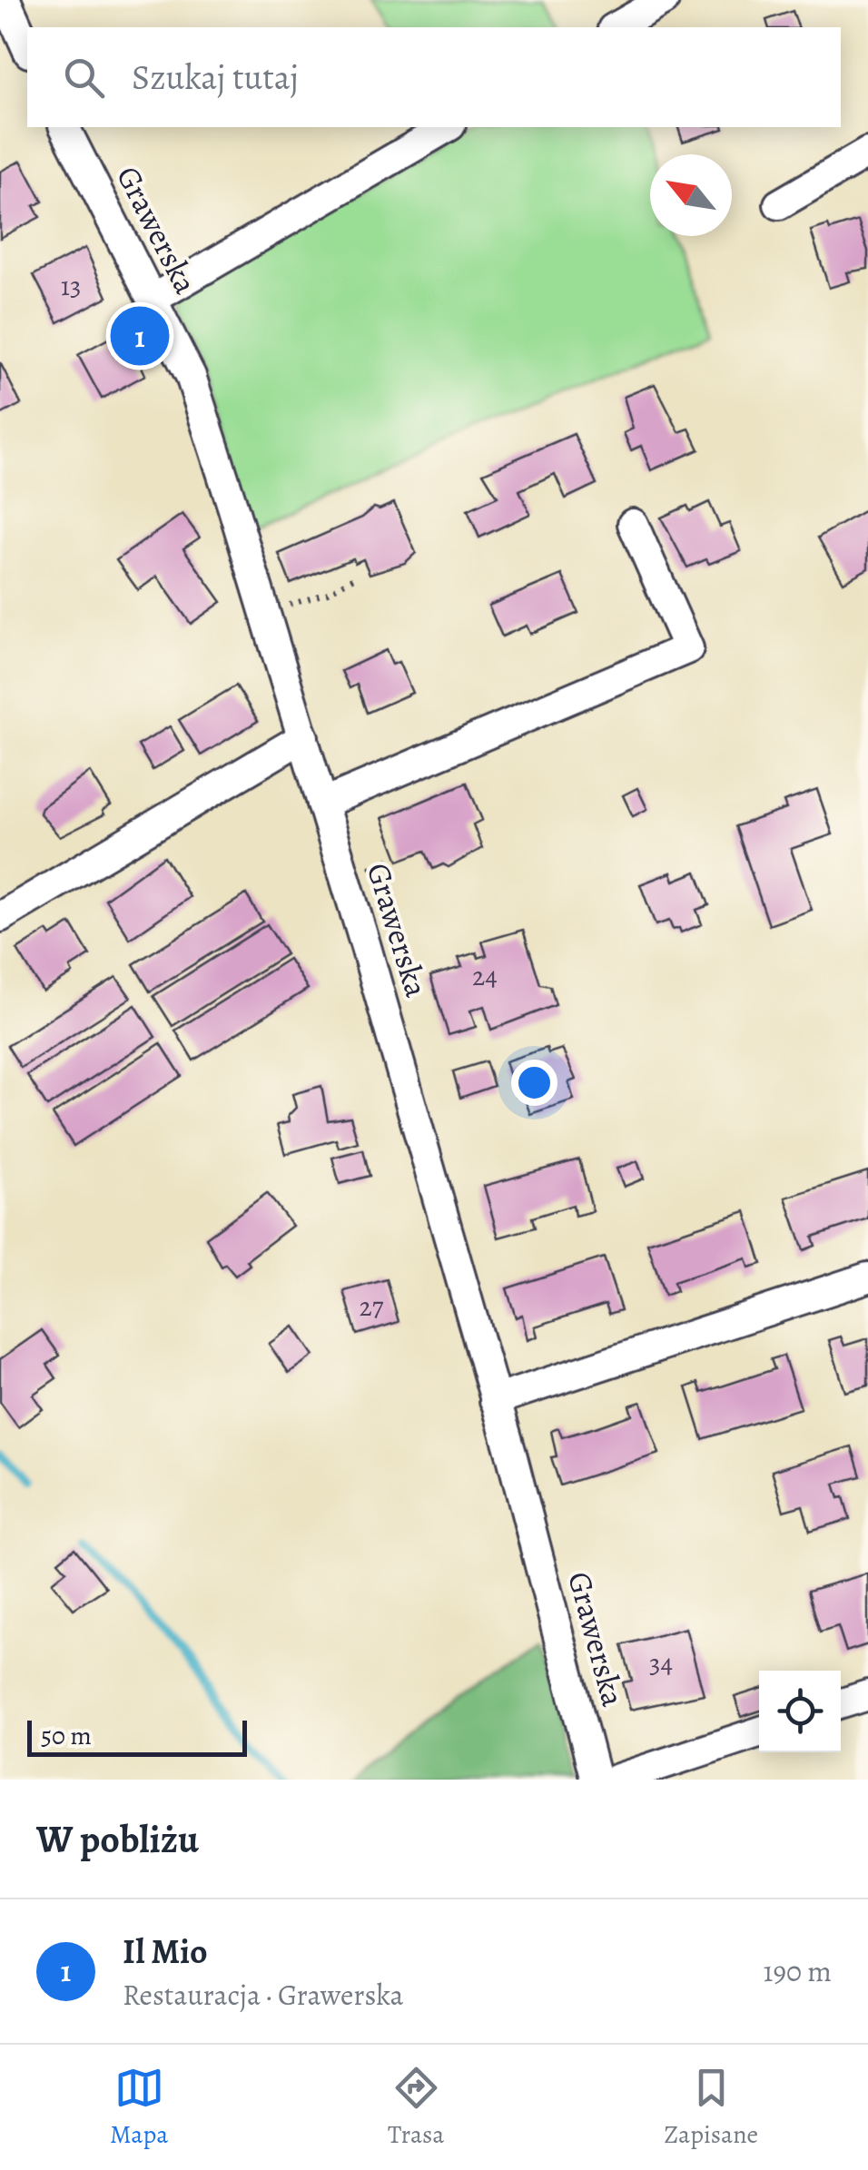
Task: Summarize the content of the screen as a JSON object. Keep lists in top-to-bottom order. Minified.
{"streets":{"street":["Grawerska"]},"house_numbers":["13","24","27","34"],"scale_bar":"50 m","north":"top left","page":{"search":"Szukaj tutaj","pins":"1","scale":"50 m","heading":"W pobliżu","list":[{"mark":"1","name":"Il Mio","note":"Restauracja · Grawerska","value":"190 m"}],"nav":["Mapa","Trasa","Zapisane"]}}
